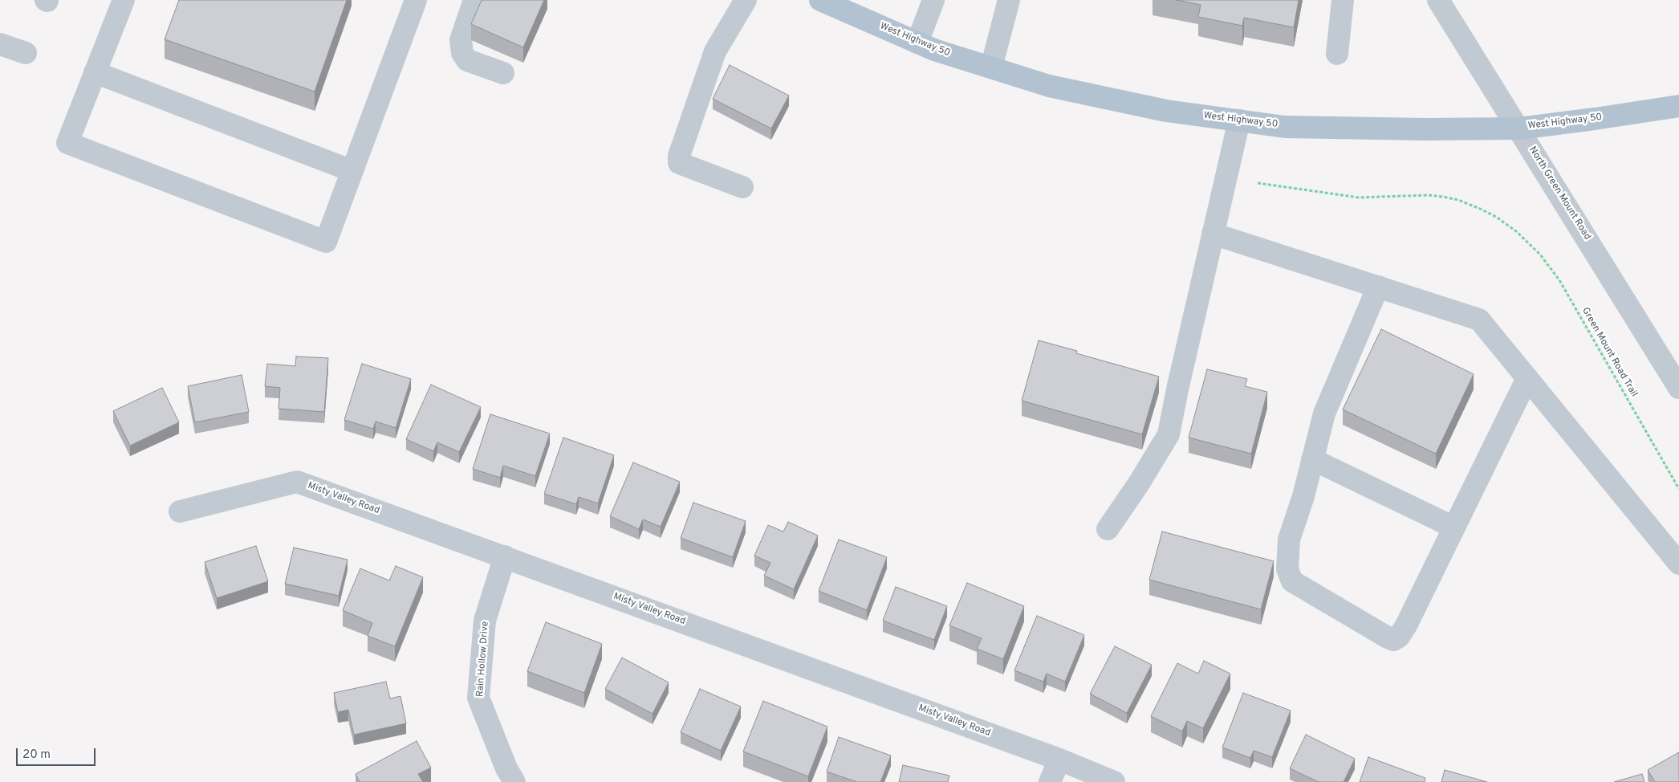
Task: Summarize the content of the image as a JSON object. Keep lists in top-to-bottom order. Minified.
{"streets":{"main road":["West Highway 50"],"street":["North Green Mount Road","Misty Valley Road","Rain Hollow Drive"],"path":["Green Mount Road Trail"]},"crossings":[["West Highway 50","North Green Mount Road"],["Misty Valley Road","Rain Hollow Drive"]],"scale_bar":"20 m"}
